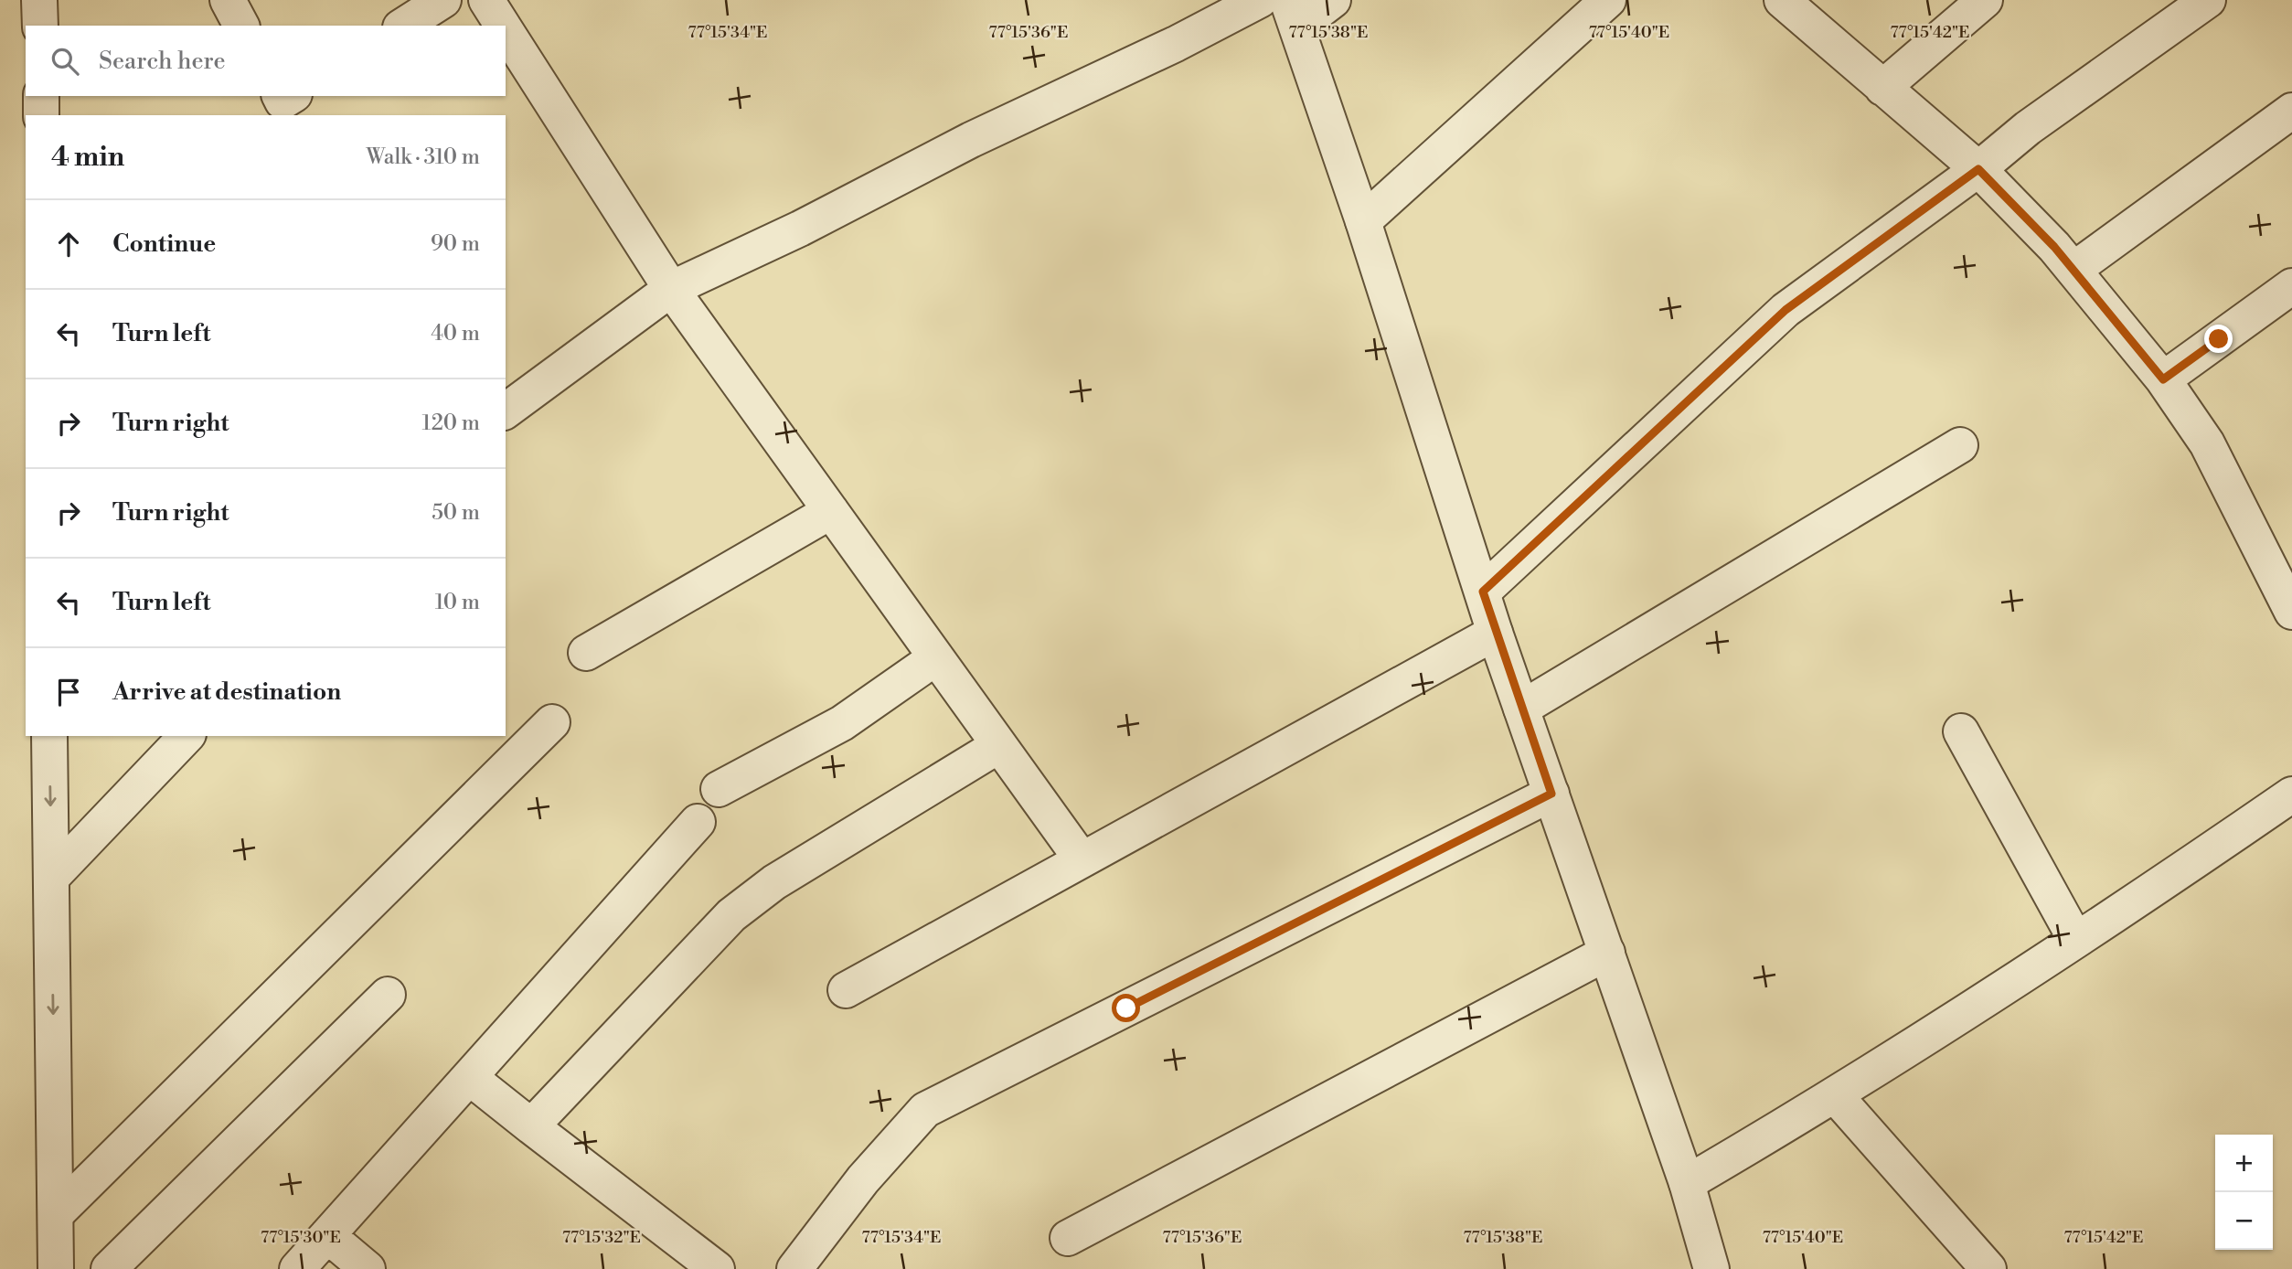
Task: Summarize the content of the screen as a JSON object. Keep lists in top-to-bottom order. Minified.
{"page":{"search":"Search here","heading":["4 min","Walk · 310 m"],"list":[["Continue","90 m"],["Turn left","40 m"],["Turn right","120 m"],["Turn right","50 m"],["Turn left","10 m"],"Arrive at destination"],"map_buttons":["+","−"]},"coordinates":["77°15'34\"E","77°15'36\"E","77°15'38\"E","77°15'40\"E","77°15'42\"E","77°15'30\"E","77°15'32\"E"]}
